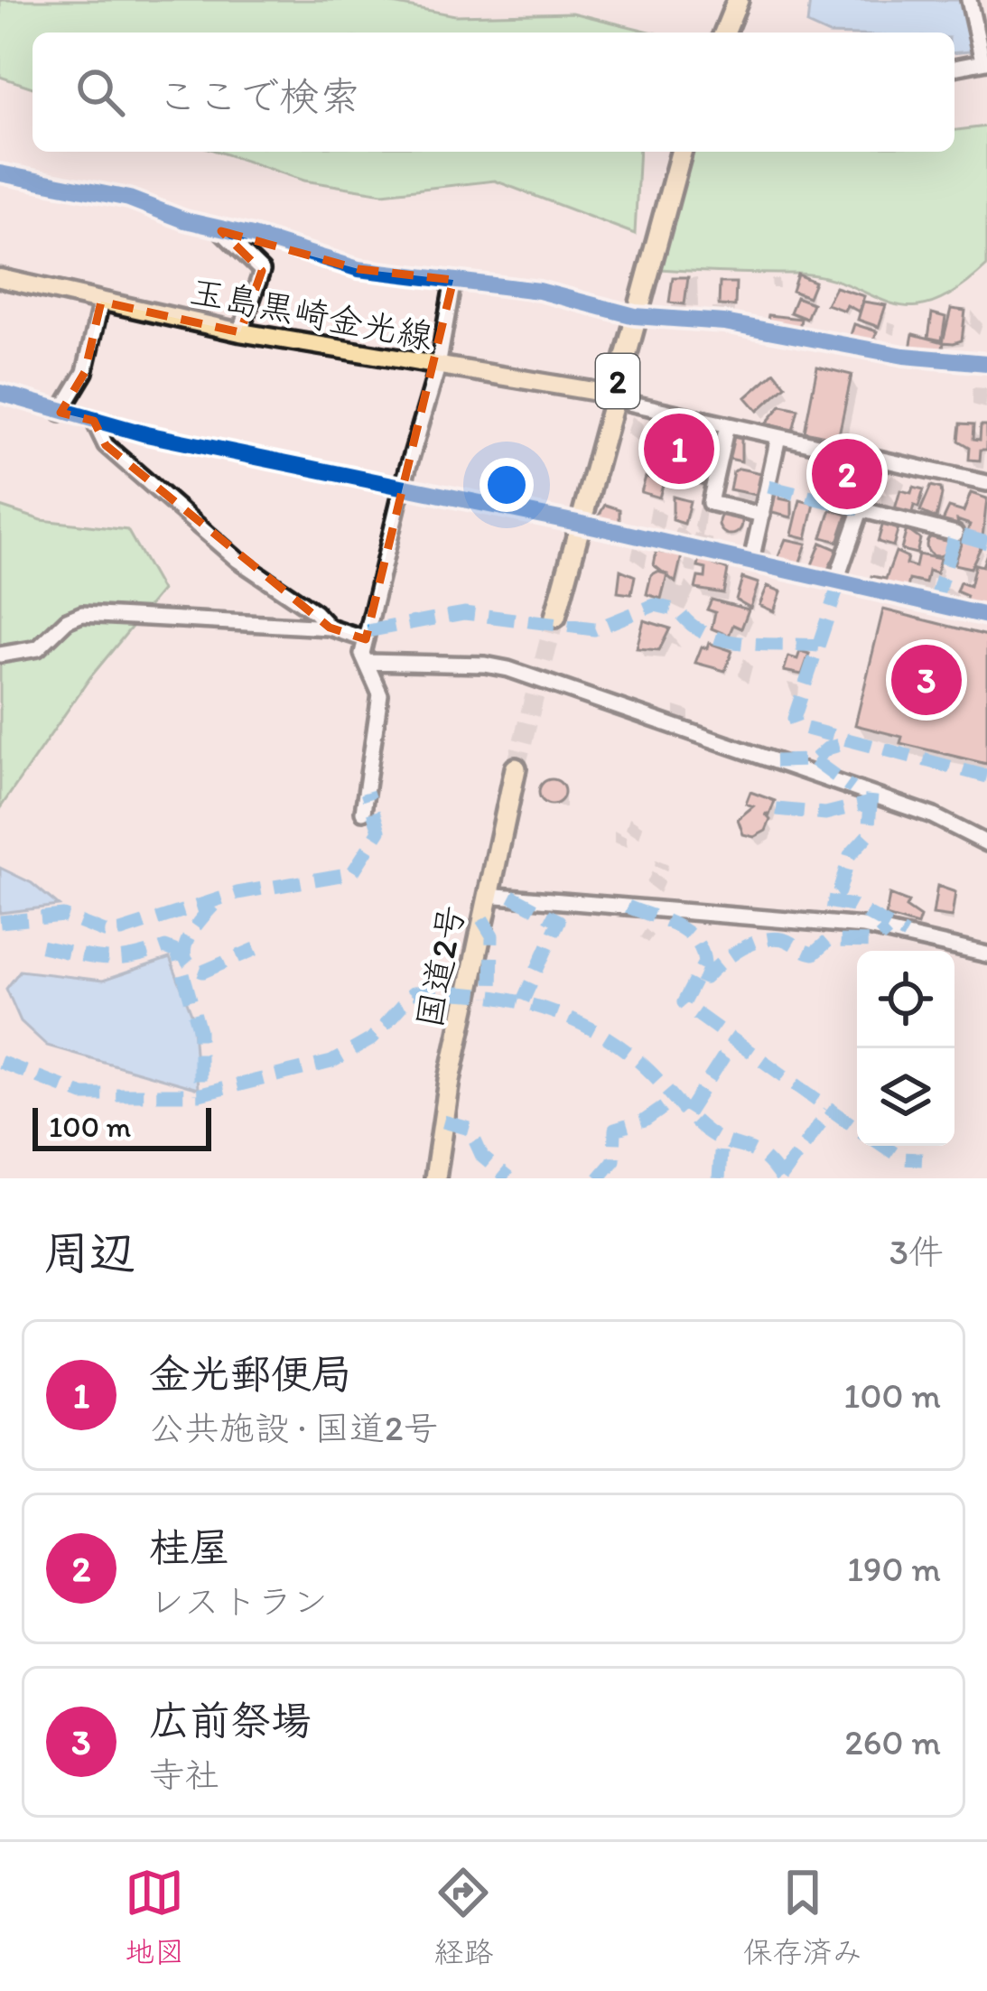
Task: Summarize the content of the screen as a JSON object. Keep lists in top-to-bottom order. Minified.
{"streets":{"highway":["2","国道2号"],"main road":["玉島黒崎金光線"]},"crossings":[["玉島黒崎金光線","2"]],"scale_bar":"100 m","page":{"search":"ここで検索","pins":["1","2","3"],"scale":"100 m","heading":["周辺","3件"],"list":[{"mark":"1","name":"金光郵便局","note":"公共施設 · 国道2号","value":"100 m"},{"mark":"2","name":"桂屋","note":"レストラン","value":"190 m"},{"mark":"3","name":"広前祭場","note":"寺社","value":"260 m"}],"nav":["地図","経路","保存済み"]}}
